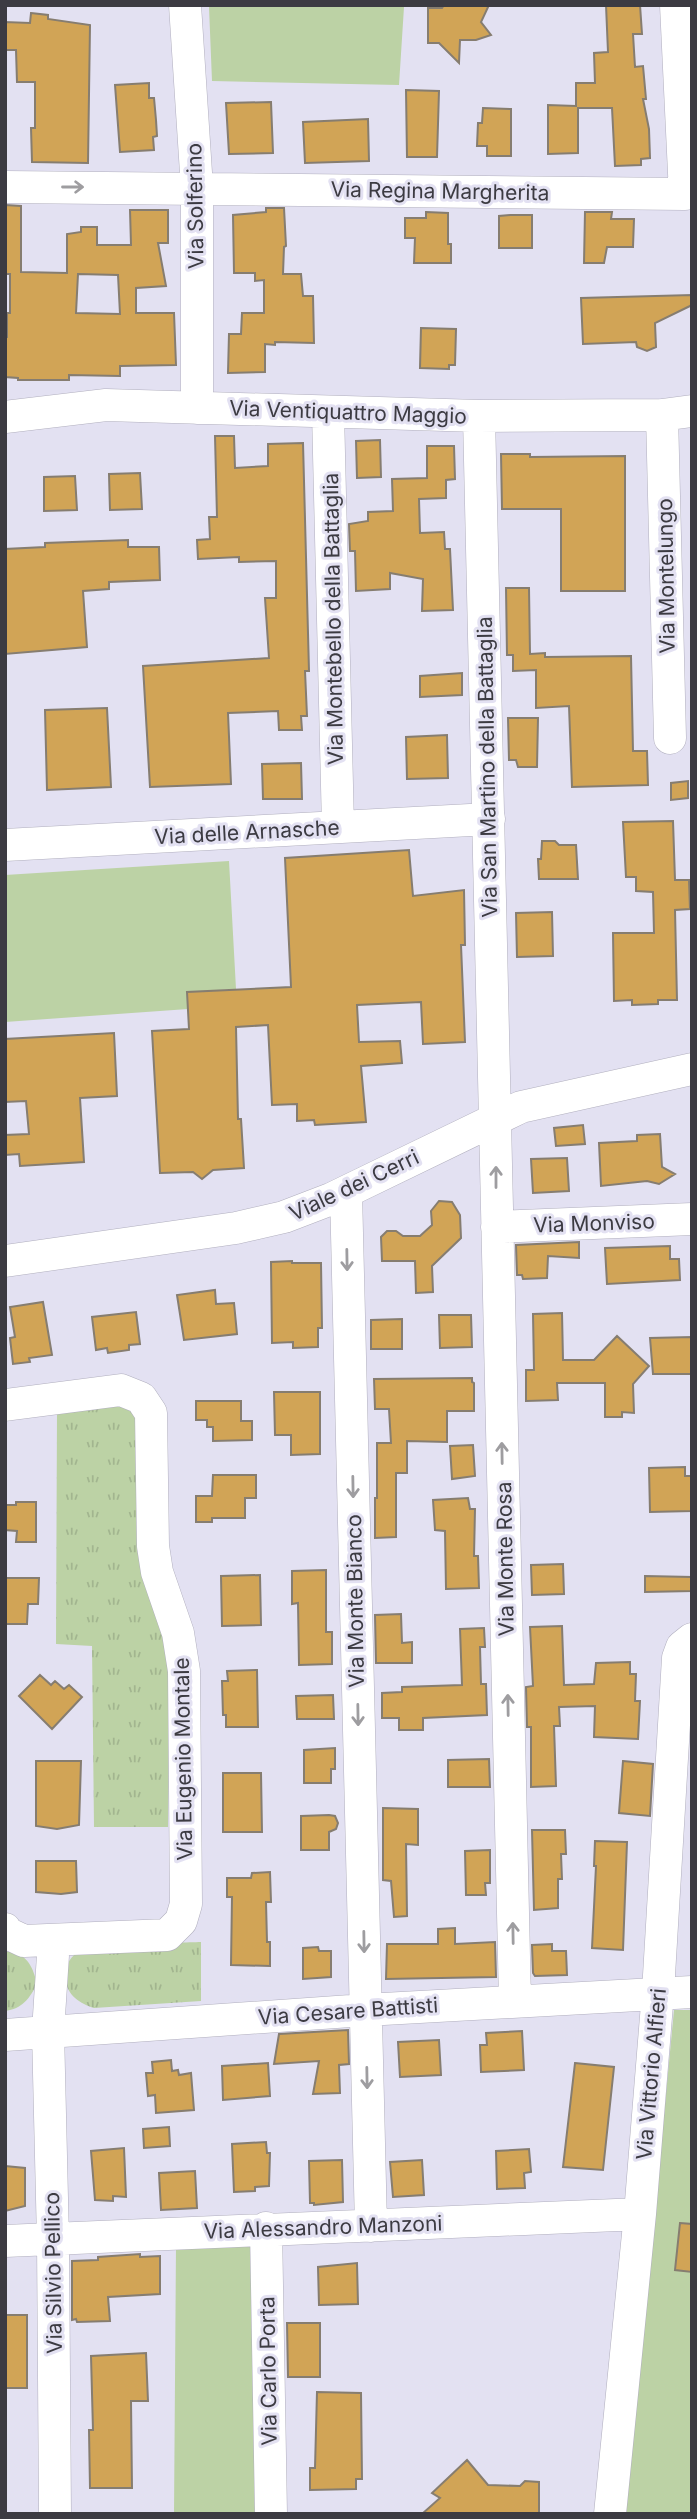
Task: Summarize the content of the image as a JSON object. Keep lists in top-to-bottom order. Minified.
{"streets":{"street":["Via Regina Margherita","Via Solferino","Via Ventiquattro Maggio","Via Montelungo","Via Montebello della Battaglia","Via San Martino della Battaglia","Via delle Arnasche","Viale dei Cerri","Via Monviso","Via Monte Rosa","Via Monte Bianco","Via Eugenio Montale","Via Cesare Battisti","Via Vittorio Alfieri","Via Alessandro Manzoni","Via Silvio Pellico","Via Carlo Porta"]},"crossings":[["Via Regina Margherita","Via Solferino"],["Via Solferino","Via Ventiquattro Maggio"],["Via Ventiquattro Maggio","Via Montelungo"],["Via Ventiquattro Maggio","Via Montebello della Battaglia"],["Via Ventiquattro Maggio","Via San Martino della Battaglia"],["Via Montebello della Battaglia","Via delle Arnasche"],["Via San Martino della Battaglia","Via delle Arnasche"],["Via San Martino della Battaglia","Viale dei Cerri"],["Via San Martino della Battaglia","Via Monte Rosa"],["Viale dei Cerri","Via Monte Rosa"],["Viale dei Cerri","Via Monte Bianco"],["Via Monviso","Via Monte Rosa"],["Via Monte Rosa","Via Cesare Battisti"],["Via Monte Bianco","Via Cesare Battisti"],["Via Monte Bianco","Via Alessandro Manzoni"],["Via Cesare Battisti","Via Vittorio Alfieri"],["Via Cesare Battisti","Via Silvio Pellico"],["Via Vittorio Alfieri","Via Alessandro Manzoni"],["Via Alessandro Manzoni","Via Silvio Pellico"],["Via Alessandro Manzoni","Via Carlo Porta"]],"one_way":["Via Monte Rosa","Via Monte Bianco"]}
